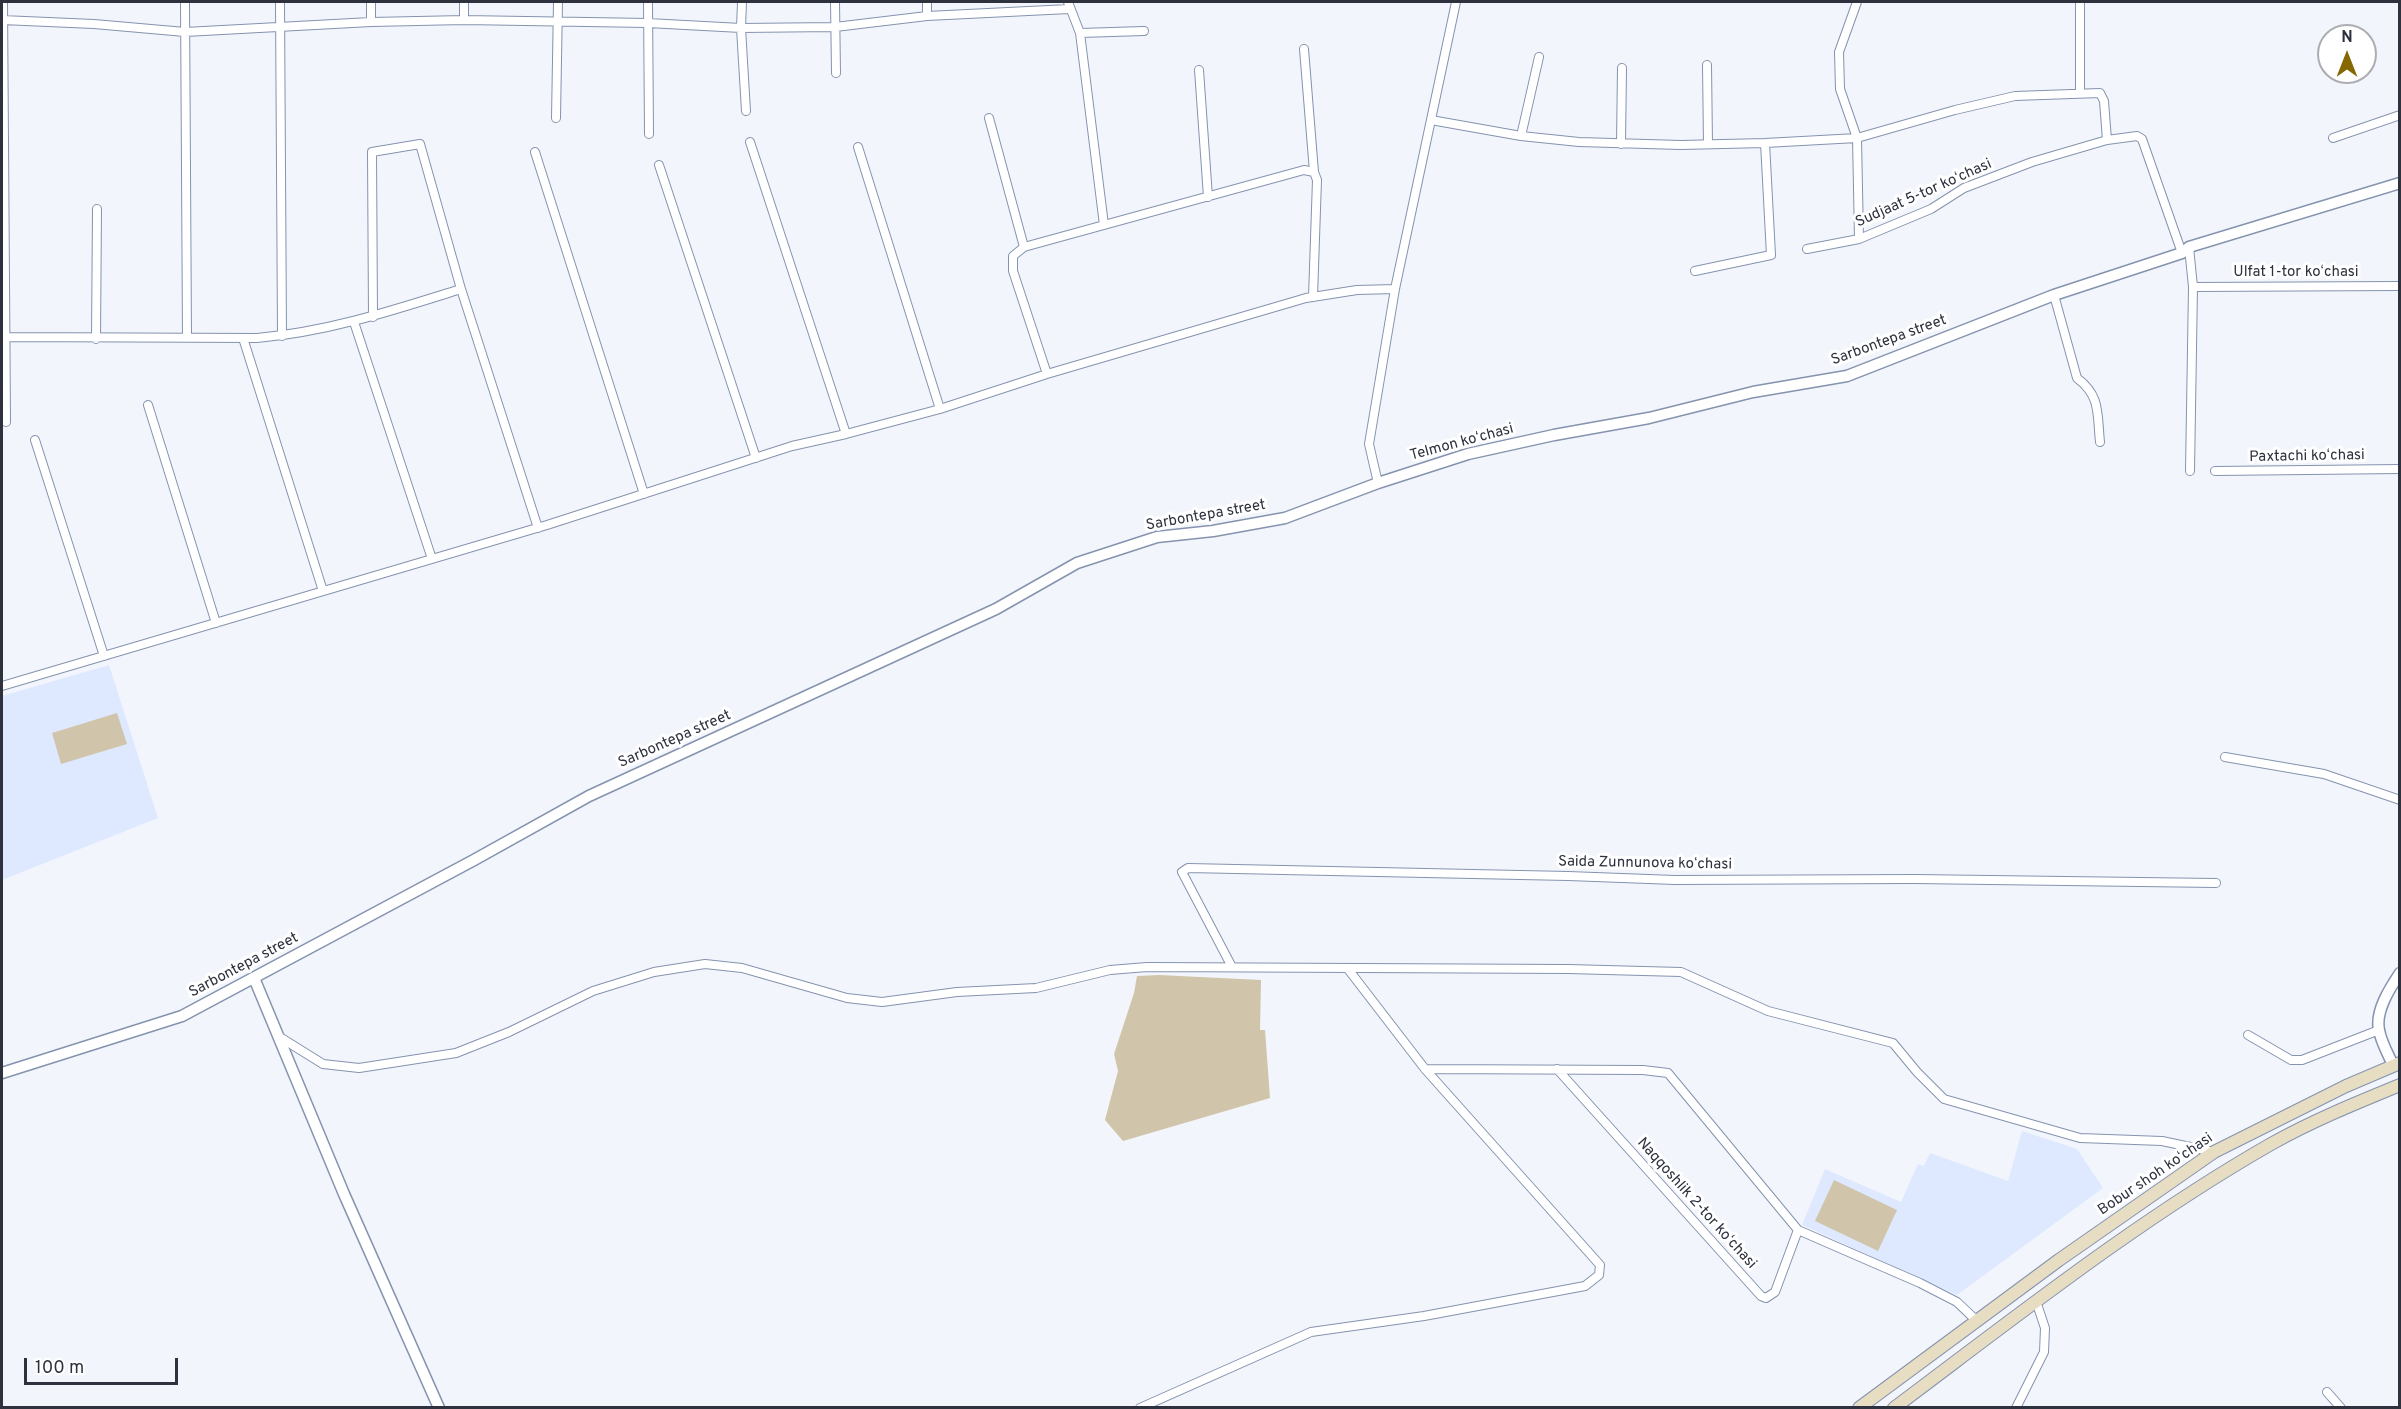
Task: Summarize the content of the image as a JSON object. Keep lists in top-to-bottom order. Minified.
{"streets":{"main road":["Bobur shoh koʻchasi"],"street":["Sudjaat 5-tor koʻchasi","Ulfat 1-tor koʻchasi","Sarbontepa street","Telmon koʻchasi","Paxtachi koʻchasi","Saida Zunnunova koʻchasi","Naqqoshlik 2-tor koʻchasi"]},"crossings":[["Sudjaat 5-tor koʻchasi","Sarbontepa street"],["Sarbontepa street","Telmon koʻchasi"]],"scale_bar":"100 m","north":"top"}
